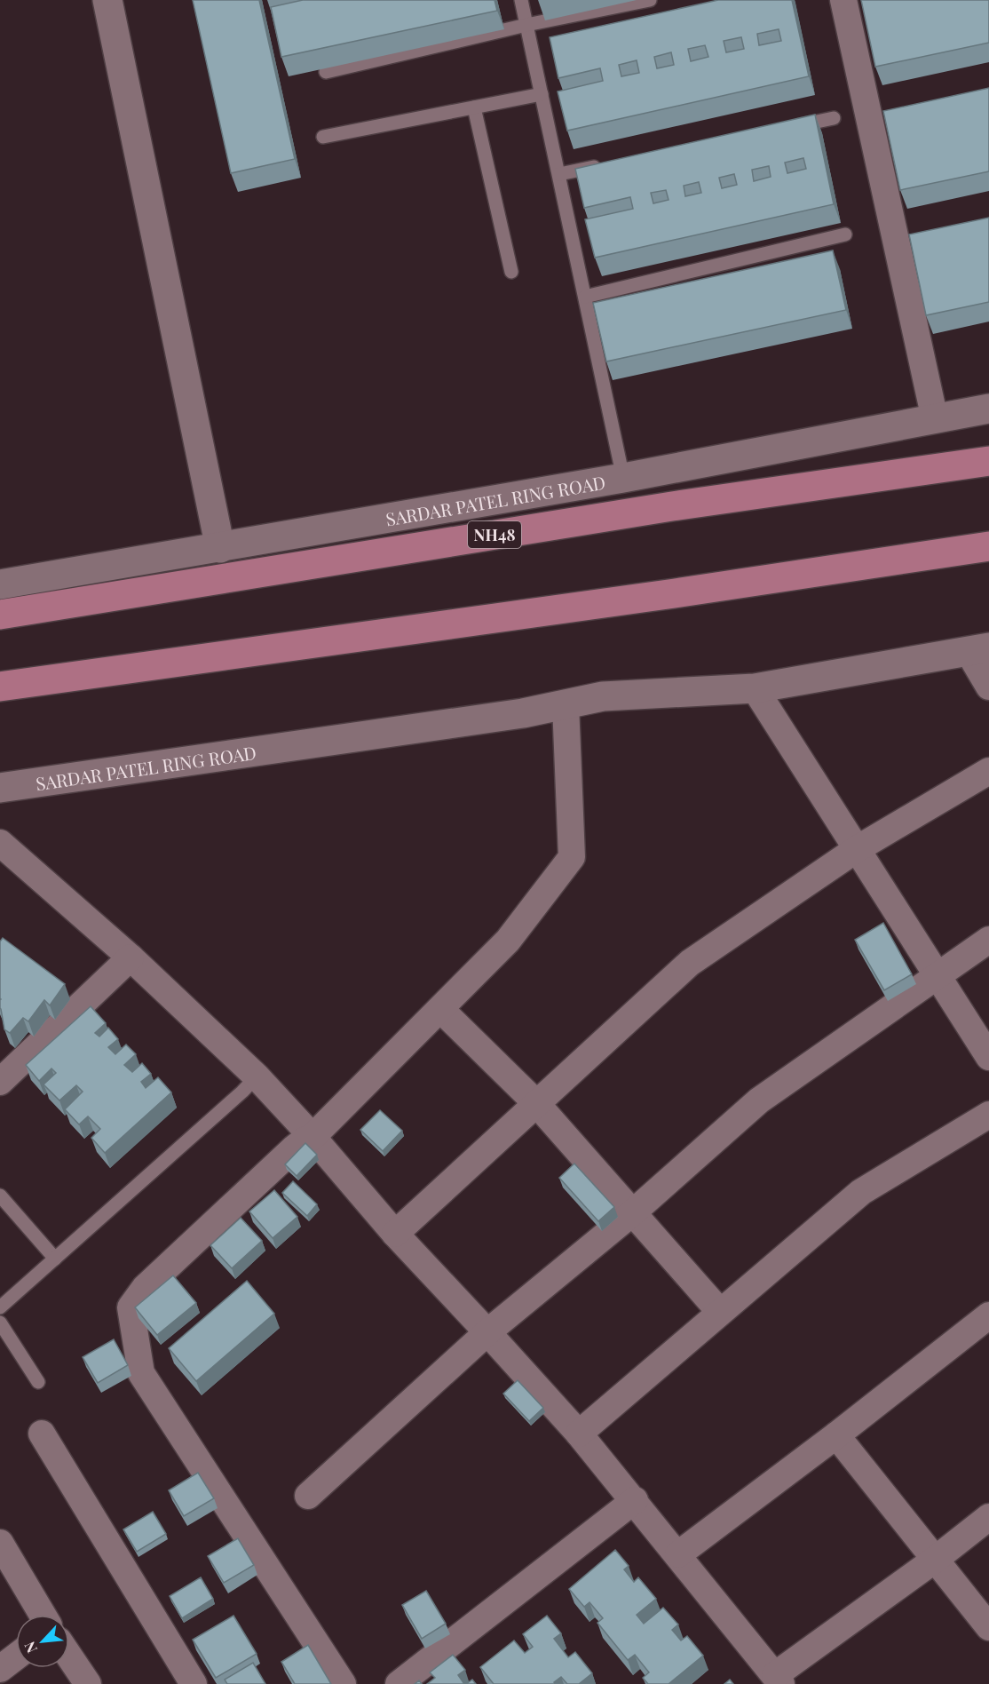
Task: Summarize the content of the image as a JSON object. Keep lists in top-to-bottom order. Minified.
{"streets":{"highway":["SARDAR PATEL RING ROAD","NH48"]},"north":"bottom left"}
